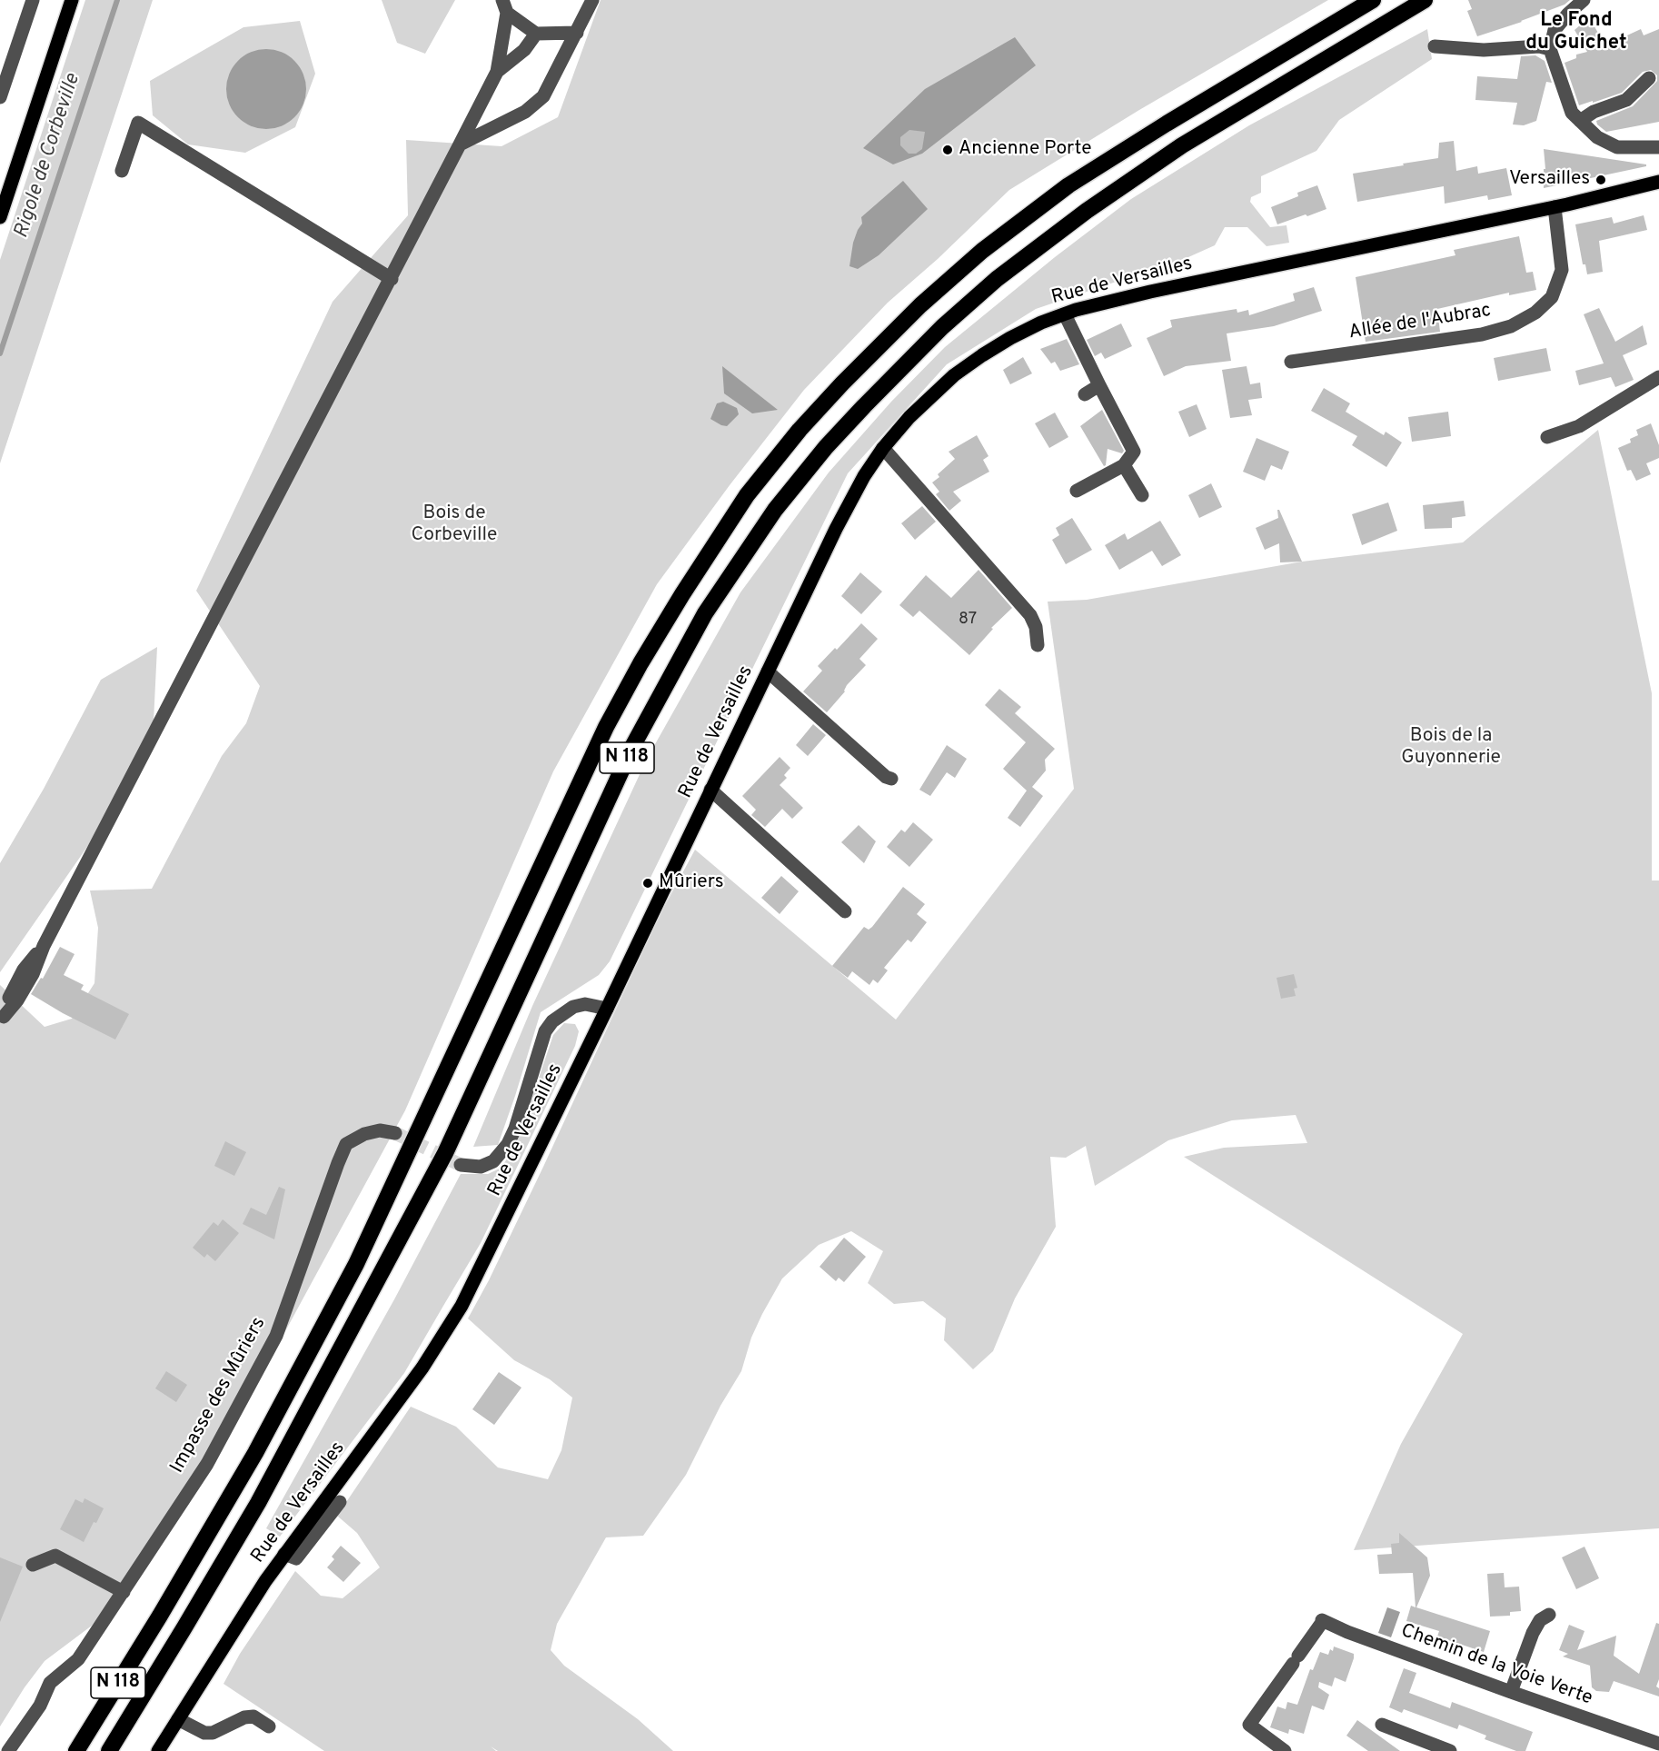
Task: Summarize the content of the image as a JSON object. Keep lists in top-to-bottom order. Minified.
{"streets":{"highway":["N 118"],"main road":["Rue de Versailles"],"street":["Allée de l'Aubrac","Impasse des Mûriers","Chemin de la Voie Verte"]},"crossings":[["Rue de Versailles","Allée de l'Aubrac"]],"districts":["Le Fond du Guichet"],"water":["Rigole de Corbeville"],"parks":["Bois de Corbeville","Bois de la Guyonnerie"],"places":["Ancienne Porte","Versailles","Mûriers"],"house_numbers":["87"]}
